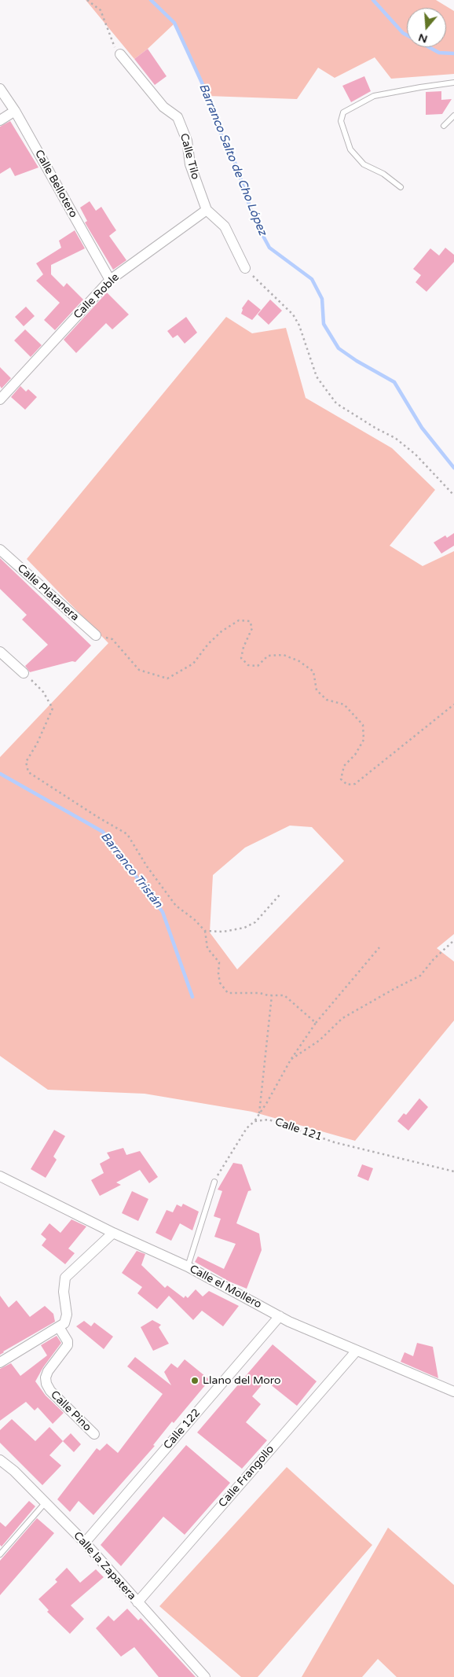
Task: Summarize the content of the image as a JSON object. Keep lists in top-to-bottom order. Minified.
{"streets":{"street":["Calle Tilo","Calle Bellotero","Calle Roble","Calle Platanera","Calle el Mollero","Calle Pino","Calle 122","Calle Frangollo","Calle la Zapatera"],"path":["Calle 121"]},"crossings":[["Calle Tilo","Calle Roble"],["Calle Bellotero","Calle Roble"],["Calle el Mollero","Calle 122"],["Calle el Mollero","Calle Frangollo"],["Calle 122","Calle la Zapatera"],["Calle Frangollo","Calle la Zapatera"]],"water":["Barranco Salto de Cho López","Barranco Tristán"],"places":["Llano del Moro"],"north":"bottom"}
